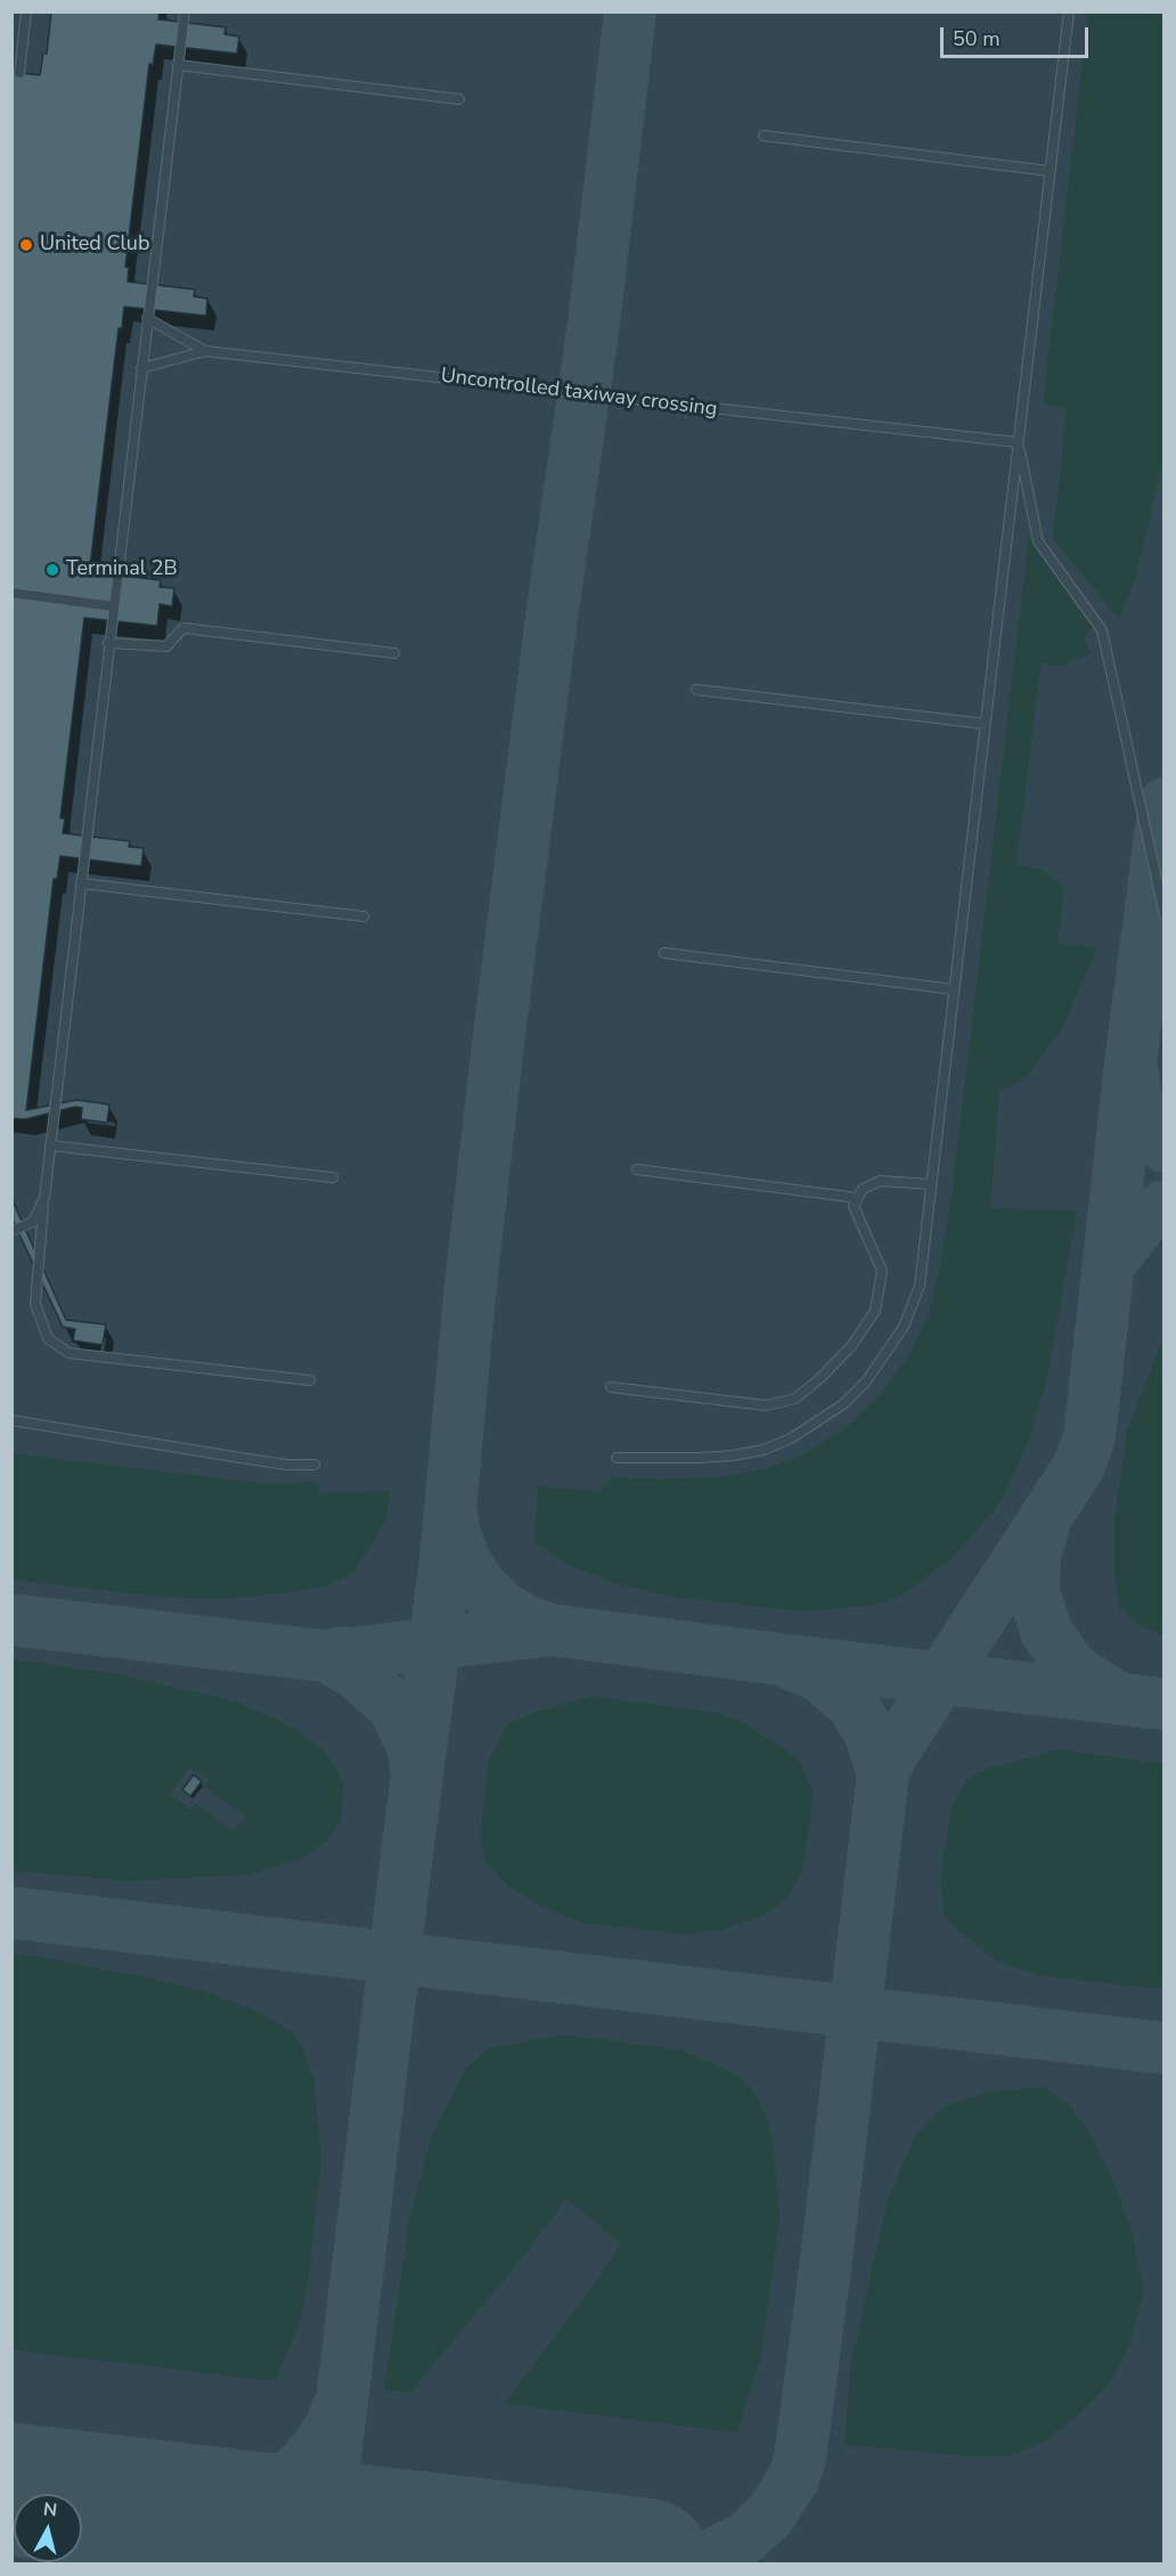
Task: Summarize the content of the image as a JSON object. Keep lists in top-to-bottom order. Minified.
{"streets":{"lane":["Uncontrolled taxiway crossing"]},"places":["United Club","Terminal 2B"],"scale_bar":"50 m","north":"top"}
